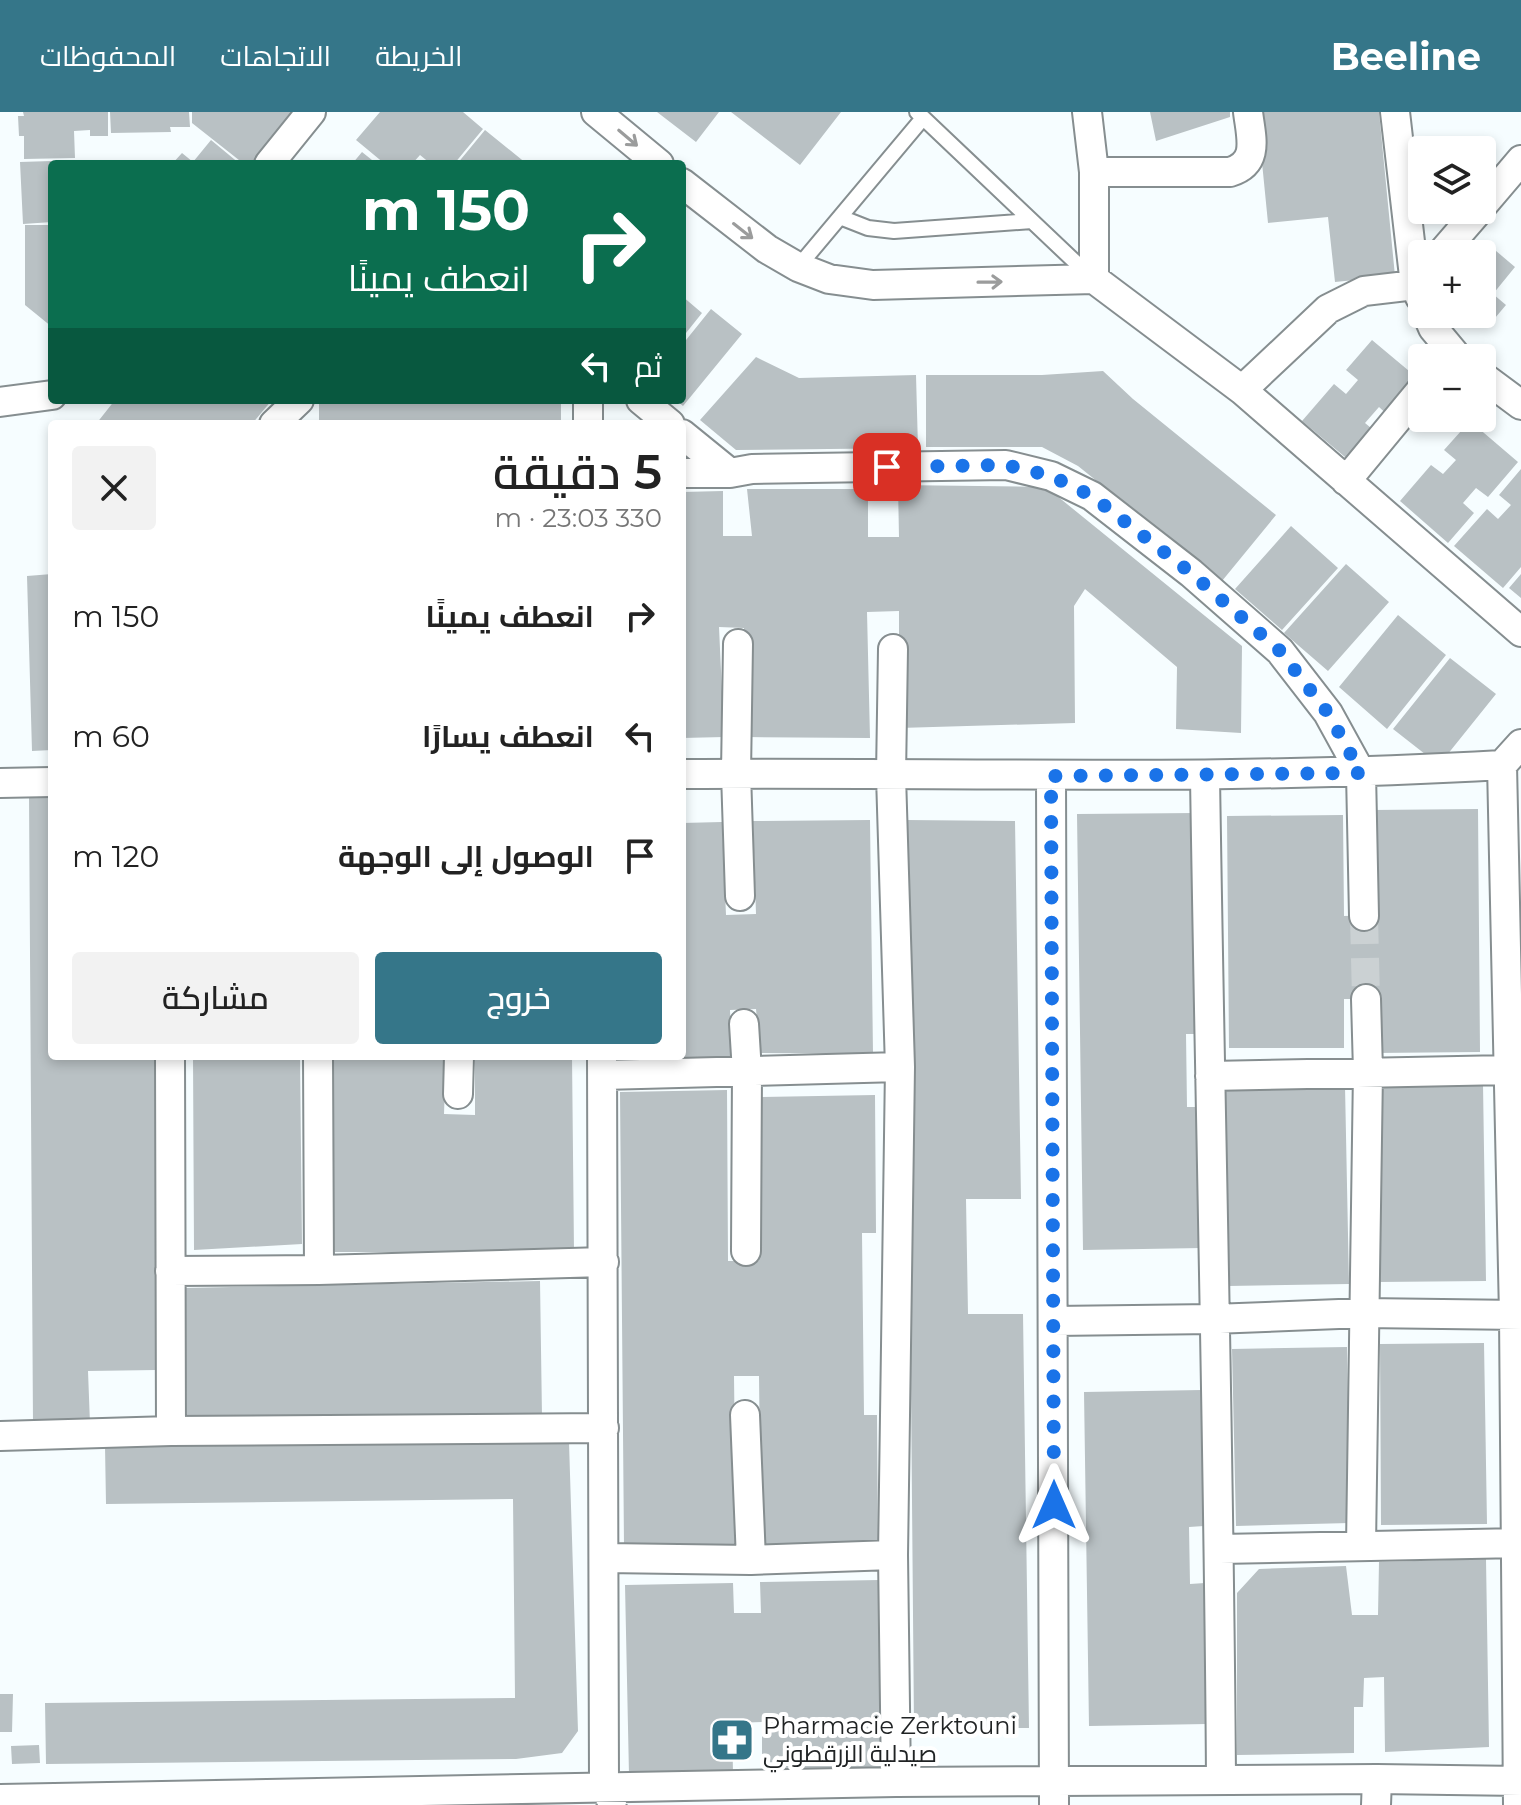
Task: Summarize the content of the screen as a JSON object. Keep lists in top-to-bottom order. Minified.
{"places":{"pharmacy":["Pharmacie Zerktouni صيدلية الزرقطوني"]},"page":{"header":"Beeline","nav":["الخريطة","الاتجاهات","المحفوظات"],"map_buttons":["+","−"],"turn":["150 m","انعطف يمينًا"],"then":"ثم","heading":["5 دقيقة","330 m · 23:03"],"list":[{"name":"انعطف يمينًا","value":"150 m"},{"name":"انعطف يسارًا","value":"60 m"},{"name":"الوصول إلى الوجهة","value":"120 m"}],"buttons":["خروج","مشاركة"]}}
